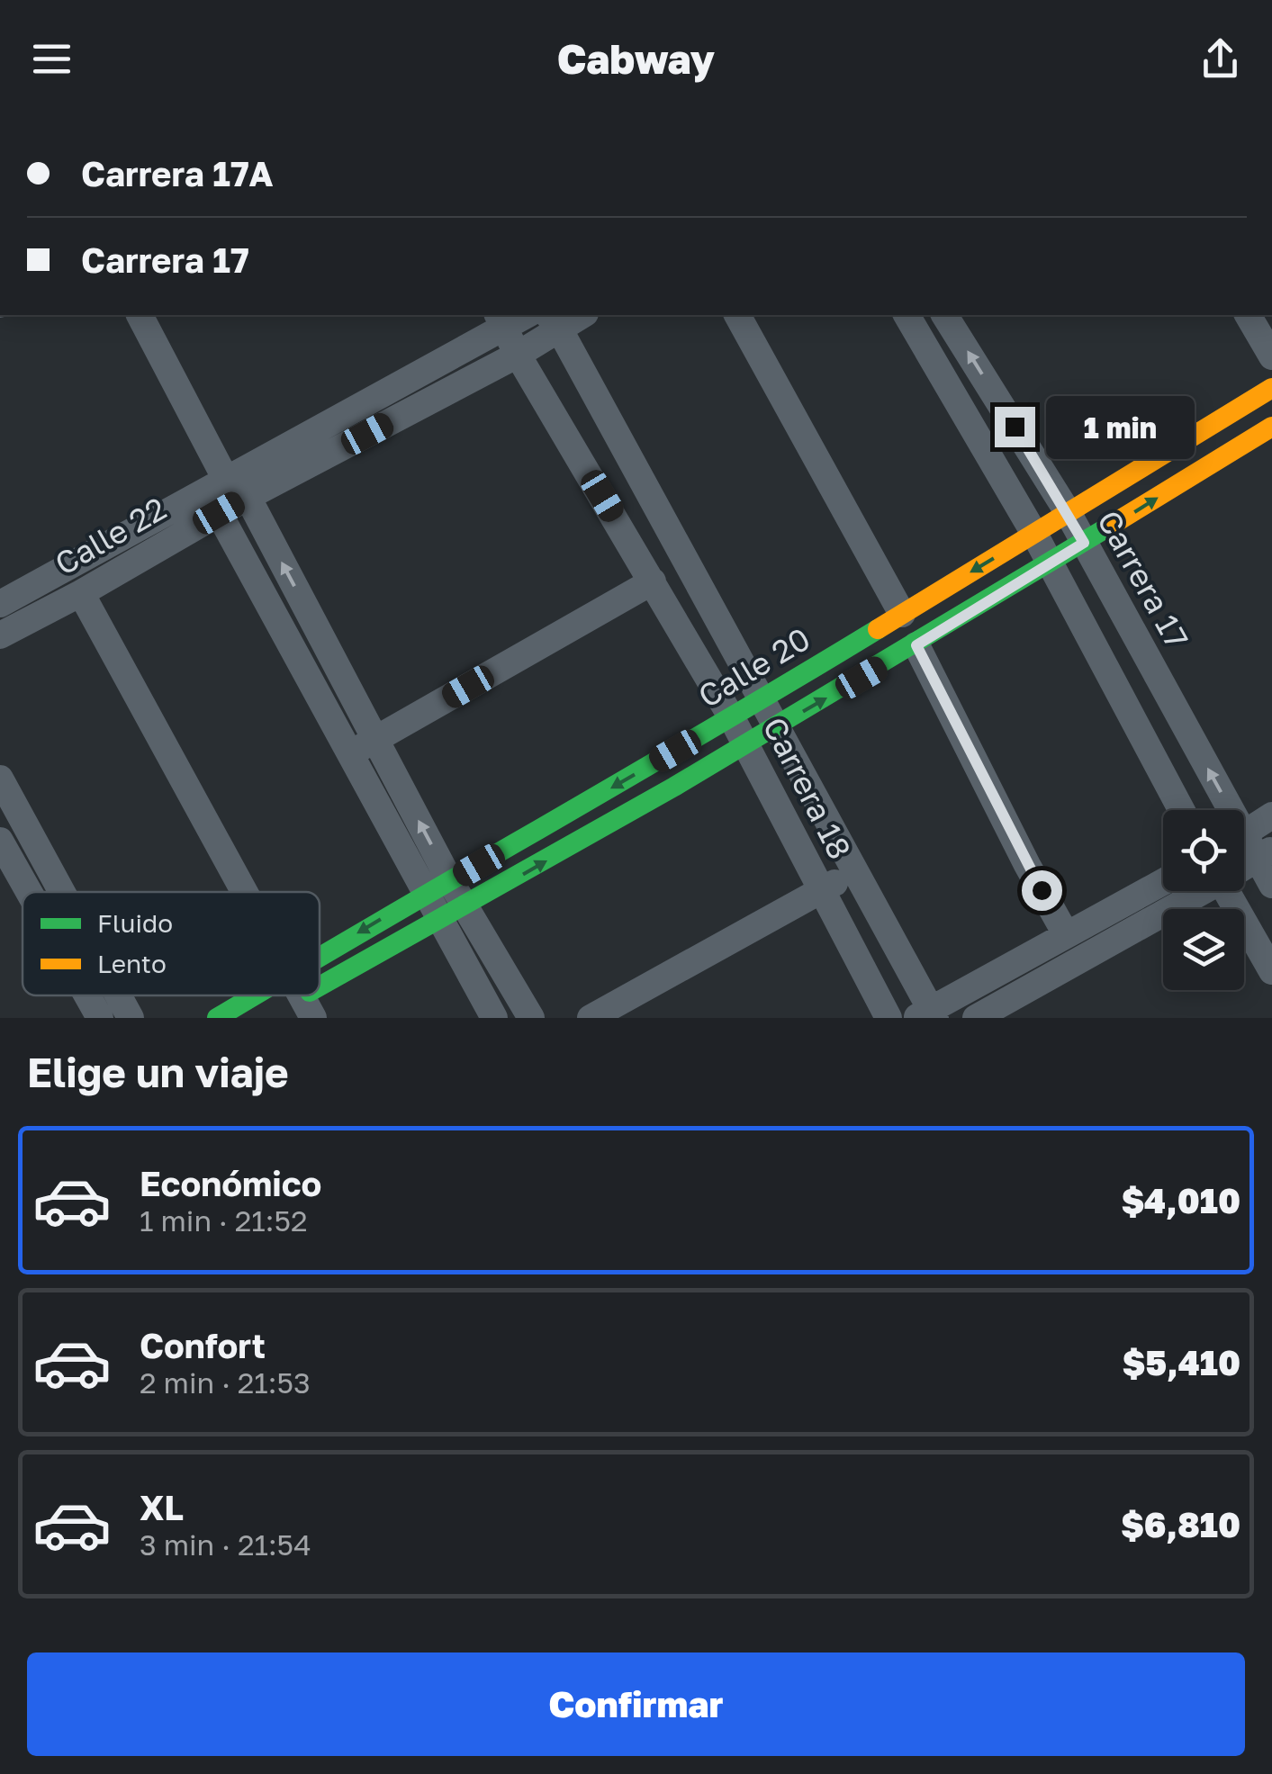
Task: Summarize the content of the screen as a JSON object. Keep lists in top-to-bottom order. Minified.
{"streets":{"street":["Calle 22","Carrera 17","Calle 20","Carrera 18"]},"crossings":[["Calle 22","Carrera 18"],["Carrera 17","Calle 20"],["Calle 20","Carrera 18"]],"legend":["Fluido","Lento"],"page":{"header":"Cabway","banner":["Carrera 17A","Carrera 17"],"bubble":"1 min","heading":"Elige un viaje","list":[{"name":"Económico","note":"1 min · 21:52","value":"$4,010"},{"name":"Confort","note":"2 min · 21:53","value":"$5,410"},{"name":"XL","note":"3 min · 21:54","value":"$6,810"}],"buttons":"Confirmar"}}
